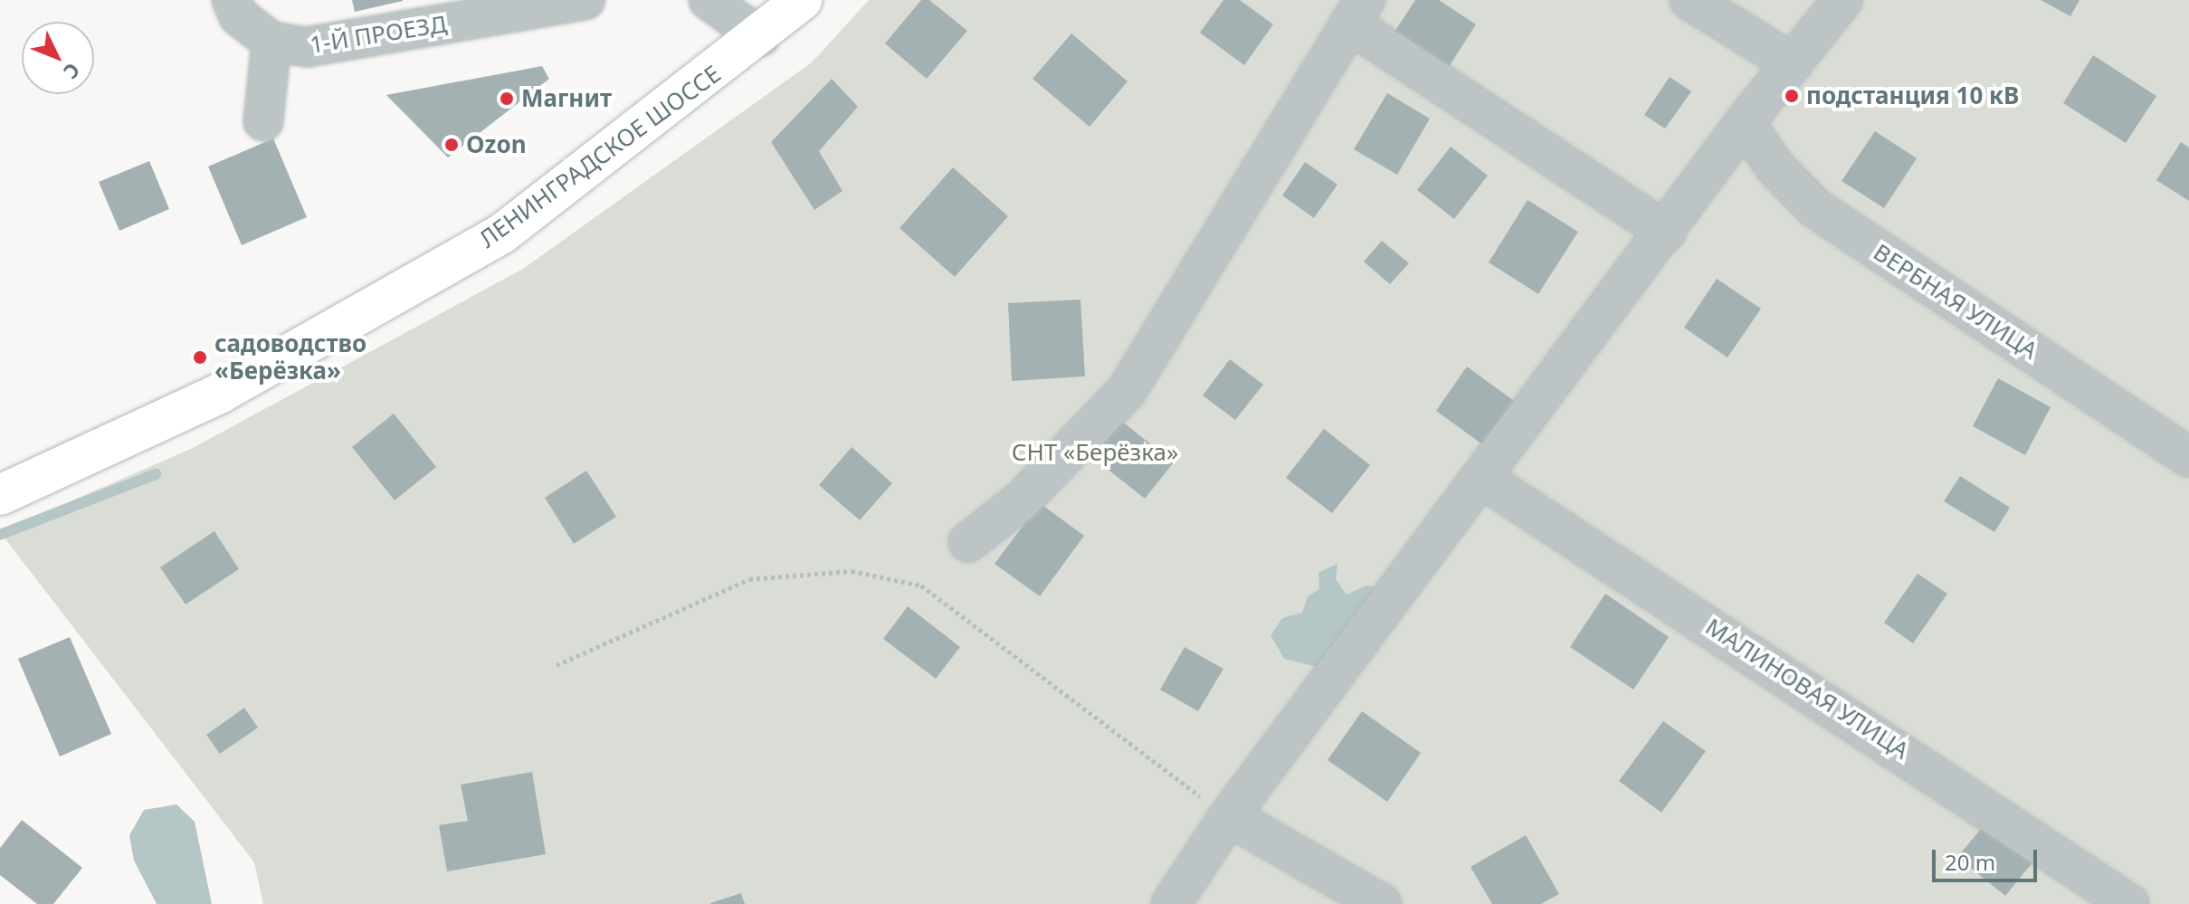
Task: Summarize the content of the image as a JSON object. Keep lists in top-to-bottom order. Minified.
{"streets":{"main road":["ЛЕНИНГРАДСКОЕ ШОССЕ"],"street":["1-Й ПРОЕЗД","ВЕРБНАЯ УЛИЦА","МАЛИНОВАЯ УЛИЦА"]},"parks":["СНТ «Берёзка»"],"places":["подстанция 10 кВ","Магнит","Ozon","садоводство «Берёзка»"],"scale_bar":"20 m","north":"bottom right"}
